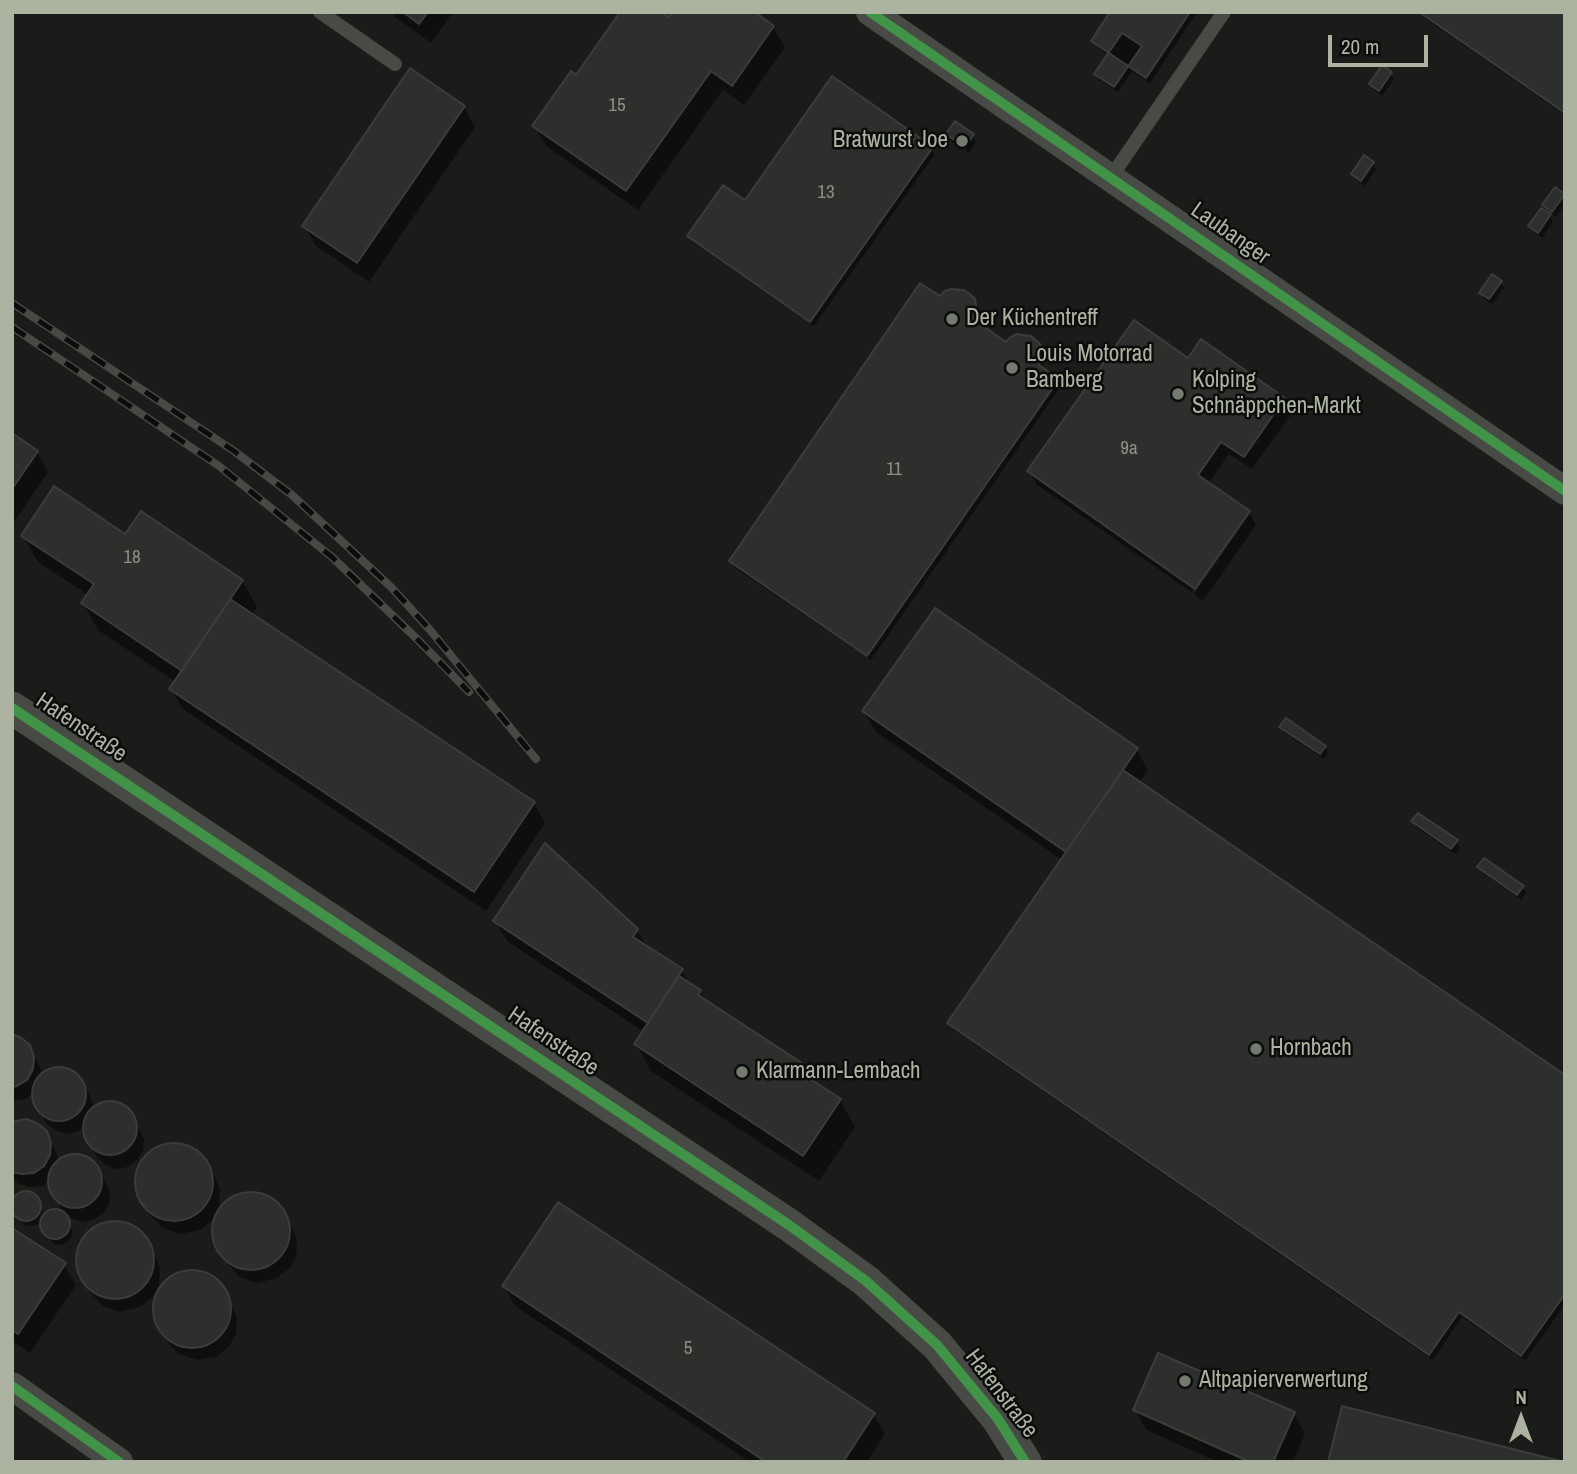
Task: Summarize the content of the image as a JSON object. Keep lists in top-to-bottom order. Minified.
{"streets":{"street":["Laubanger","Hafenstraße"]},"places":["Bratwurst Joe","Der Küchentreff","Louis Motorrad Bamberg","Kolping Schnäppchen-Markt","Hornbach","Klarmann-Lembach","Altpapierverwertung"],"house_numbers":["15","13","9a","11","18","5"],"scale_bar":"20 m","north":"top"}
